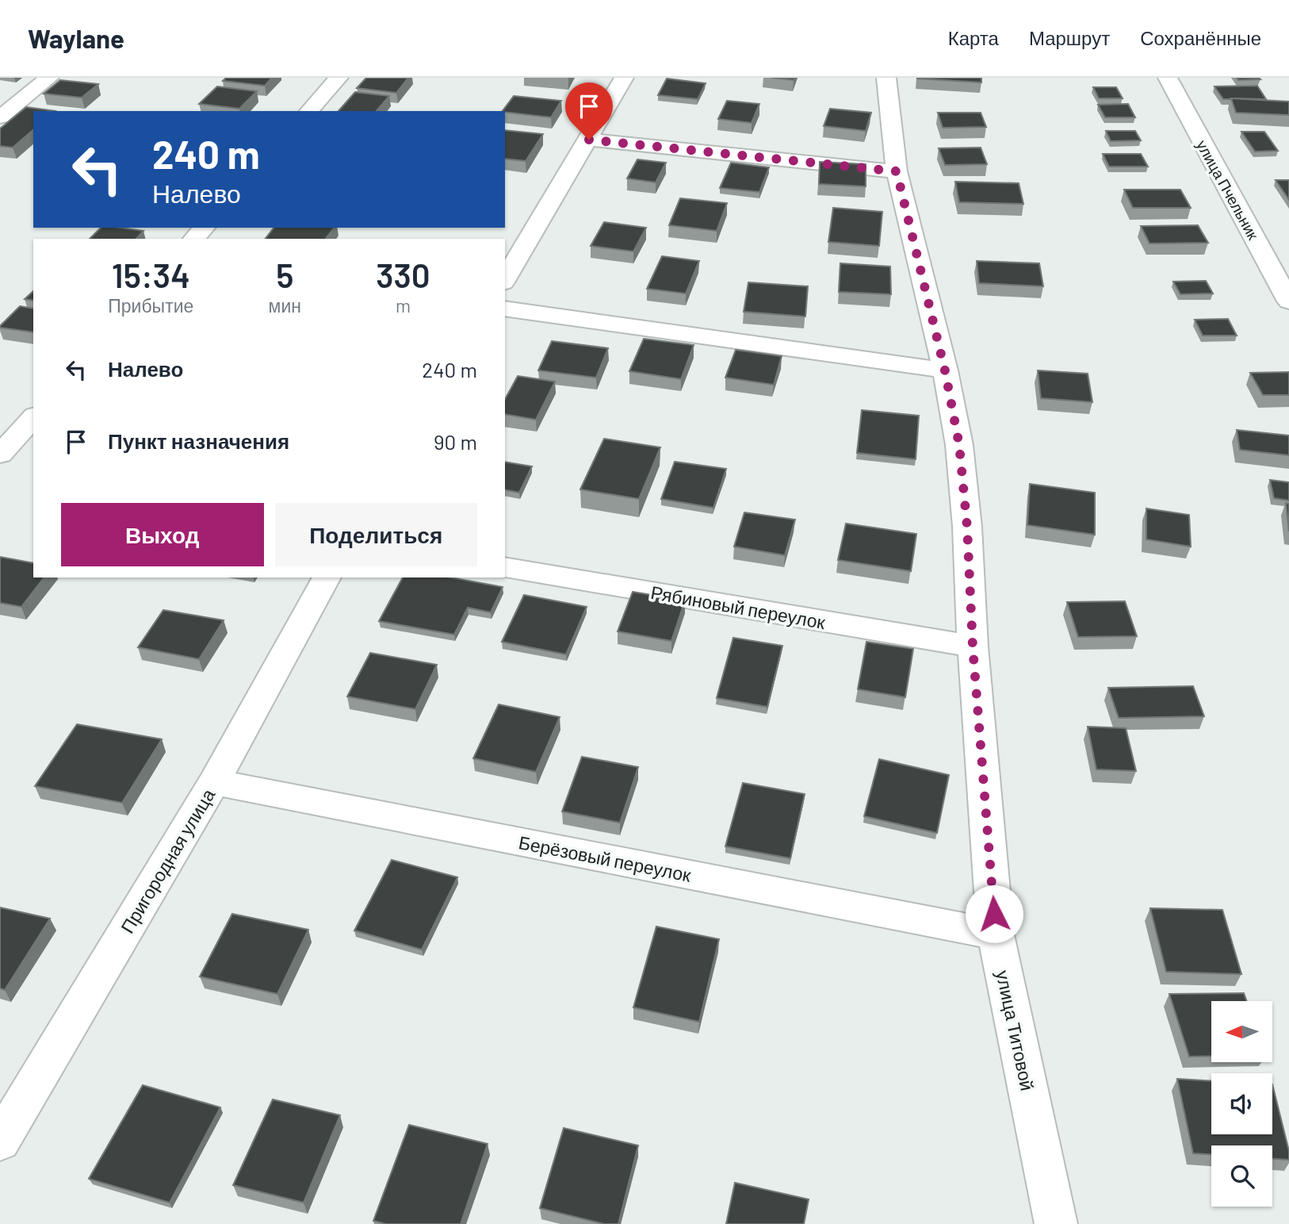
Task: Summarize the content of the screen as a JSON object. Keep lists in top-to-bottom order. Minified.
{"streets":{"street":["улица Пчельник","Рябиновый переулок","Берёзовый переулок","Пригородная улица","улица Титовой"]},"crossings":[["Рябиновый переулок","улица Титовой"],["Берёзовый переулок","Пригородная улица"],["Берёзовый переулок","улица Титовой"]],"north":"left","page":{"header":"Waylane","nav":["Карта","Маршрут","Сохранённые"],"turn":["240 m","Налево"],"eta":["15:34","Прибытие","5","мин","330","m"],"list":[{"name":"Налево","value":"240 m"},{"name":"Пункт назначения","value":"90 m"}],"buttons":["Выход","Поделиться"]}}
